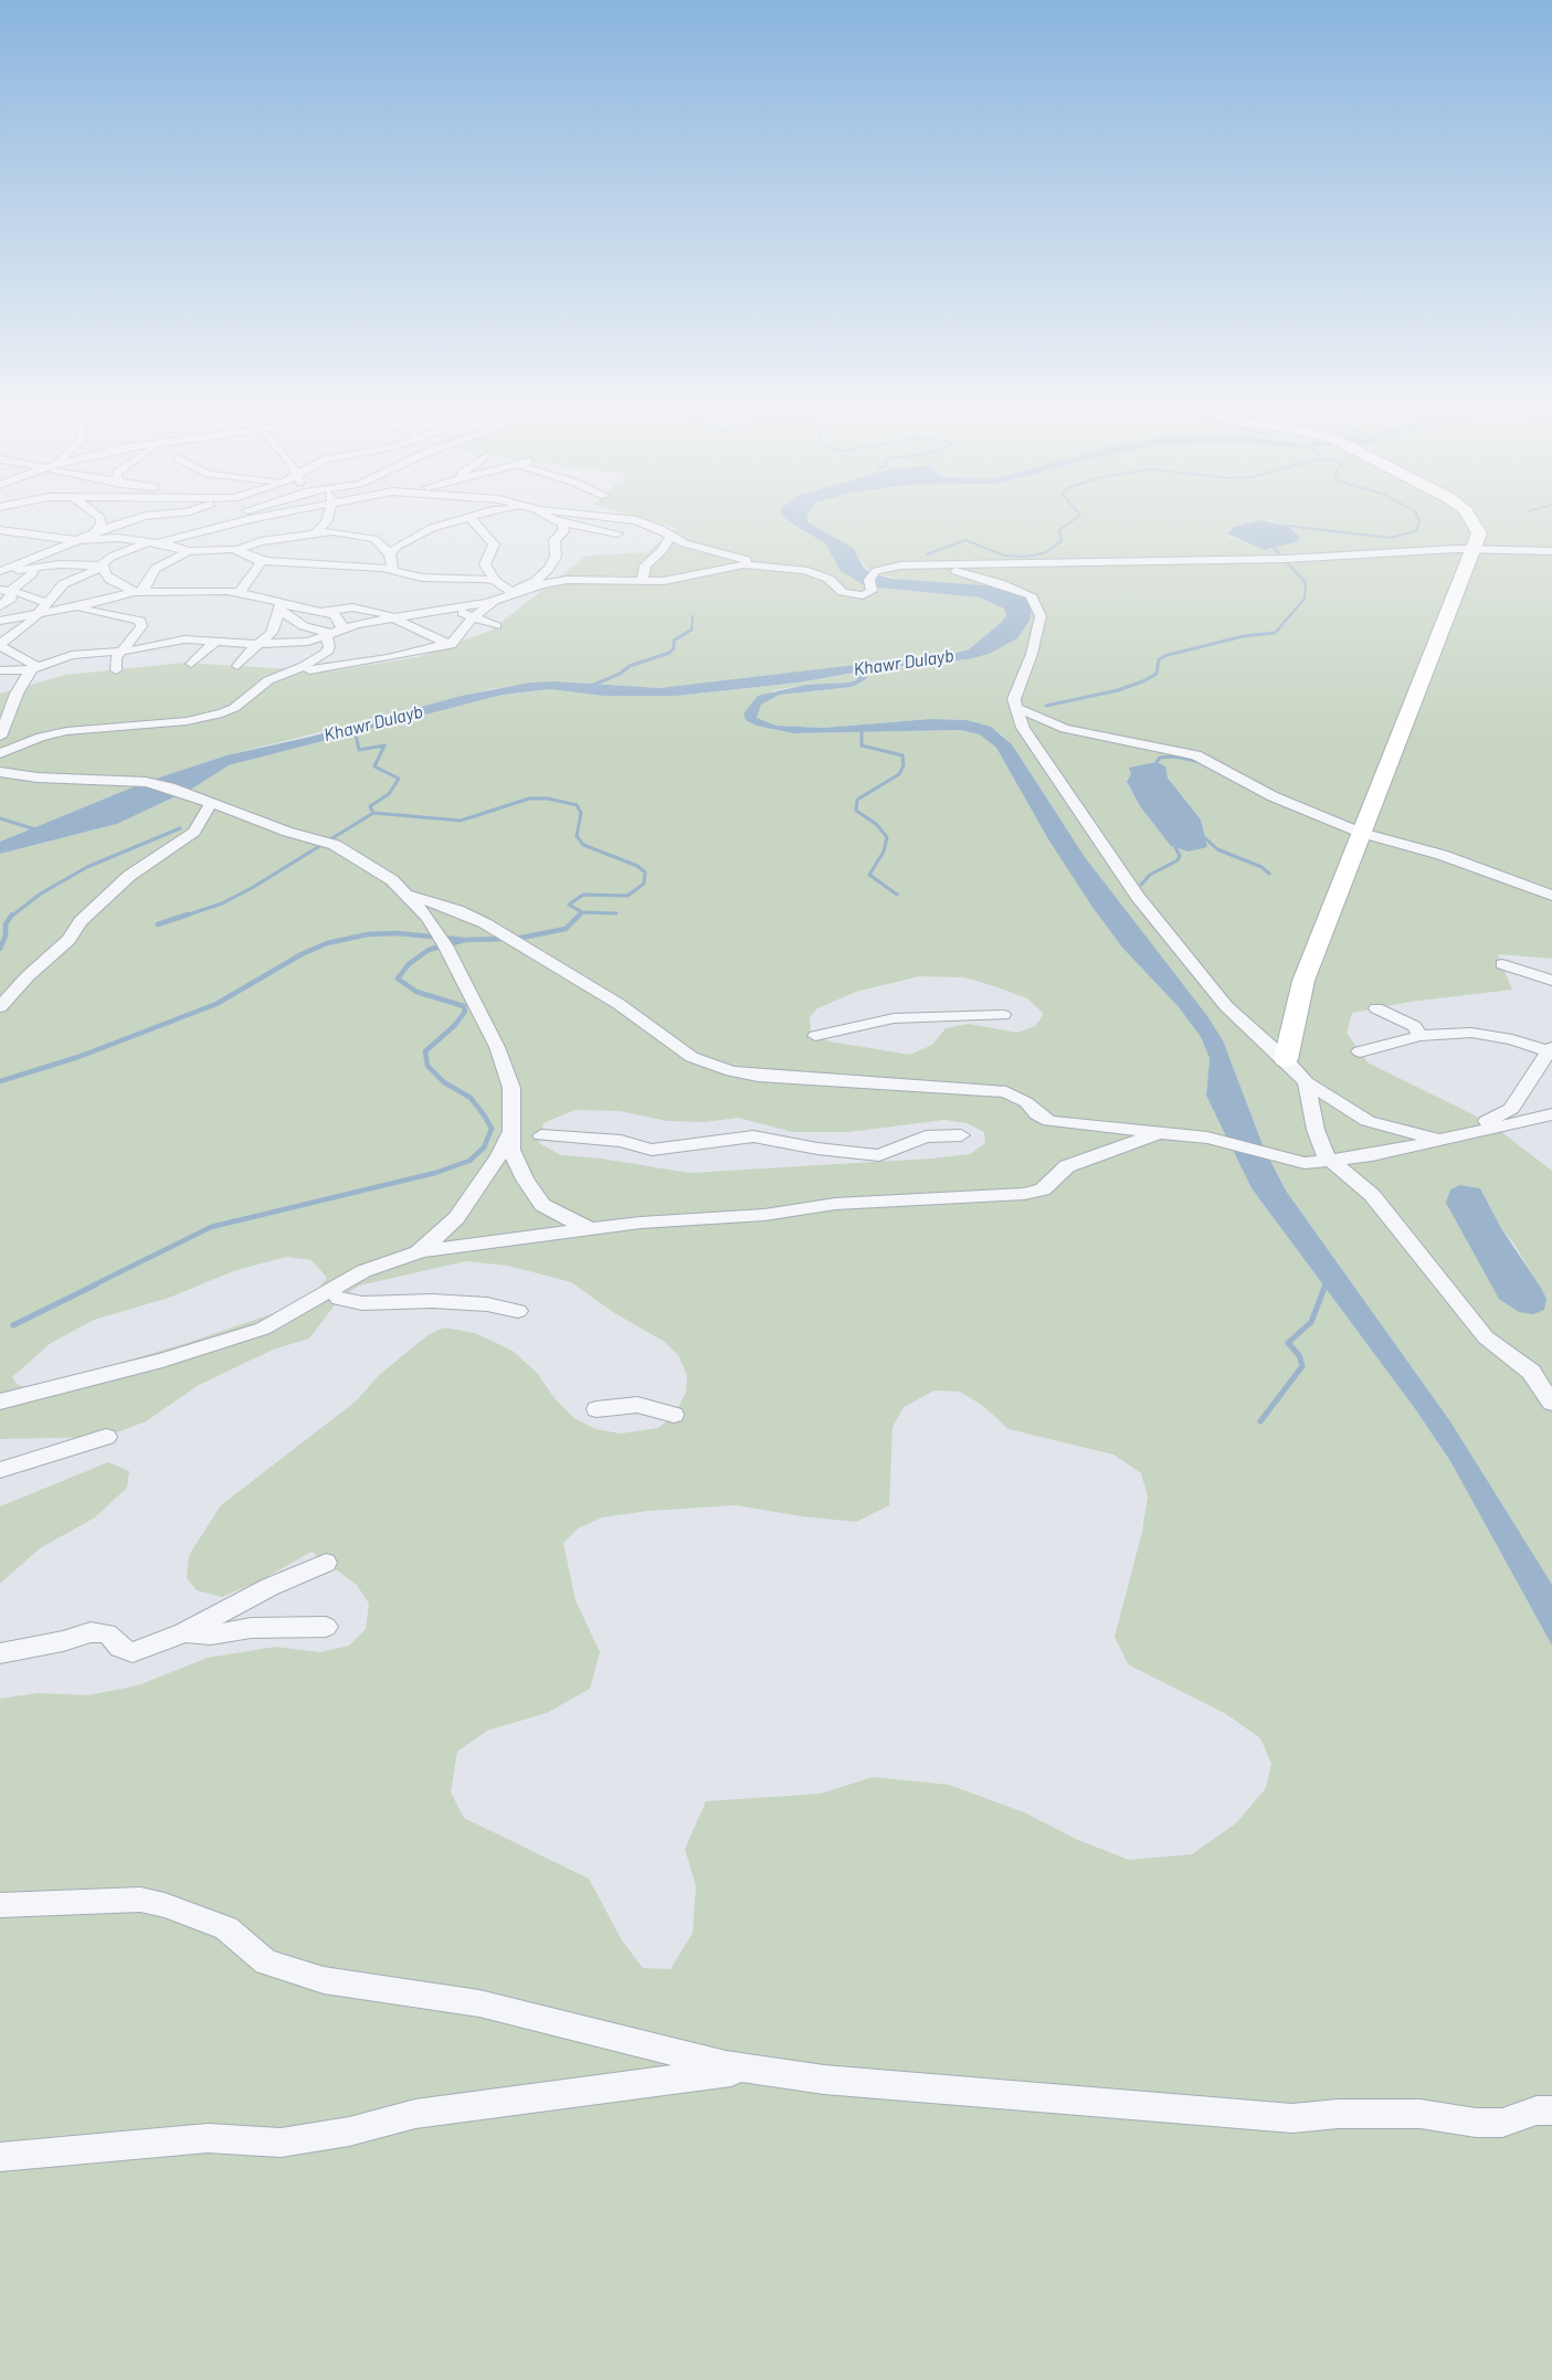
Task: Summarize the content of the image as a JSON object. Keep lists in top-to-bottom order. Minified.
{"water":["Khawr Dulayb"]}
